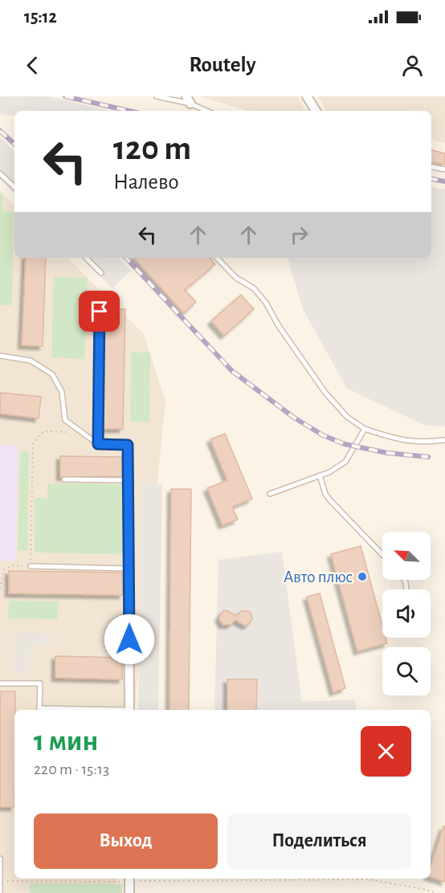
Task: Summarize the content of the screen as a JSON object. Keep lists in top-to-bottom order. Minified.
{"places":["Авто плюс"],"north":"top left","page":{"status":"15:12","header":"Routely","turn":["120 m","Налево"],"heading":["1 мин","220 m · 15:13"],"buttons":["Выход","Поделиться"]}}
